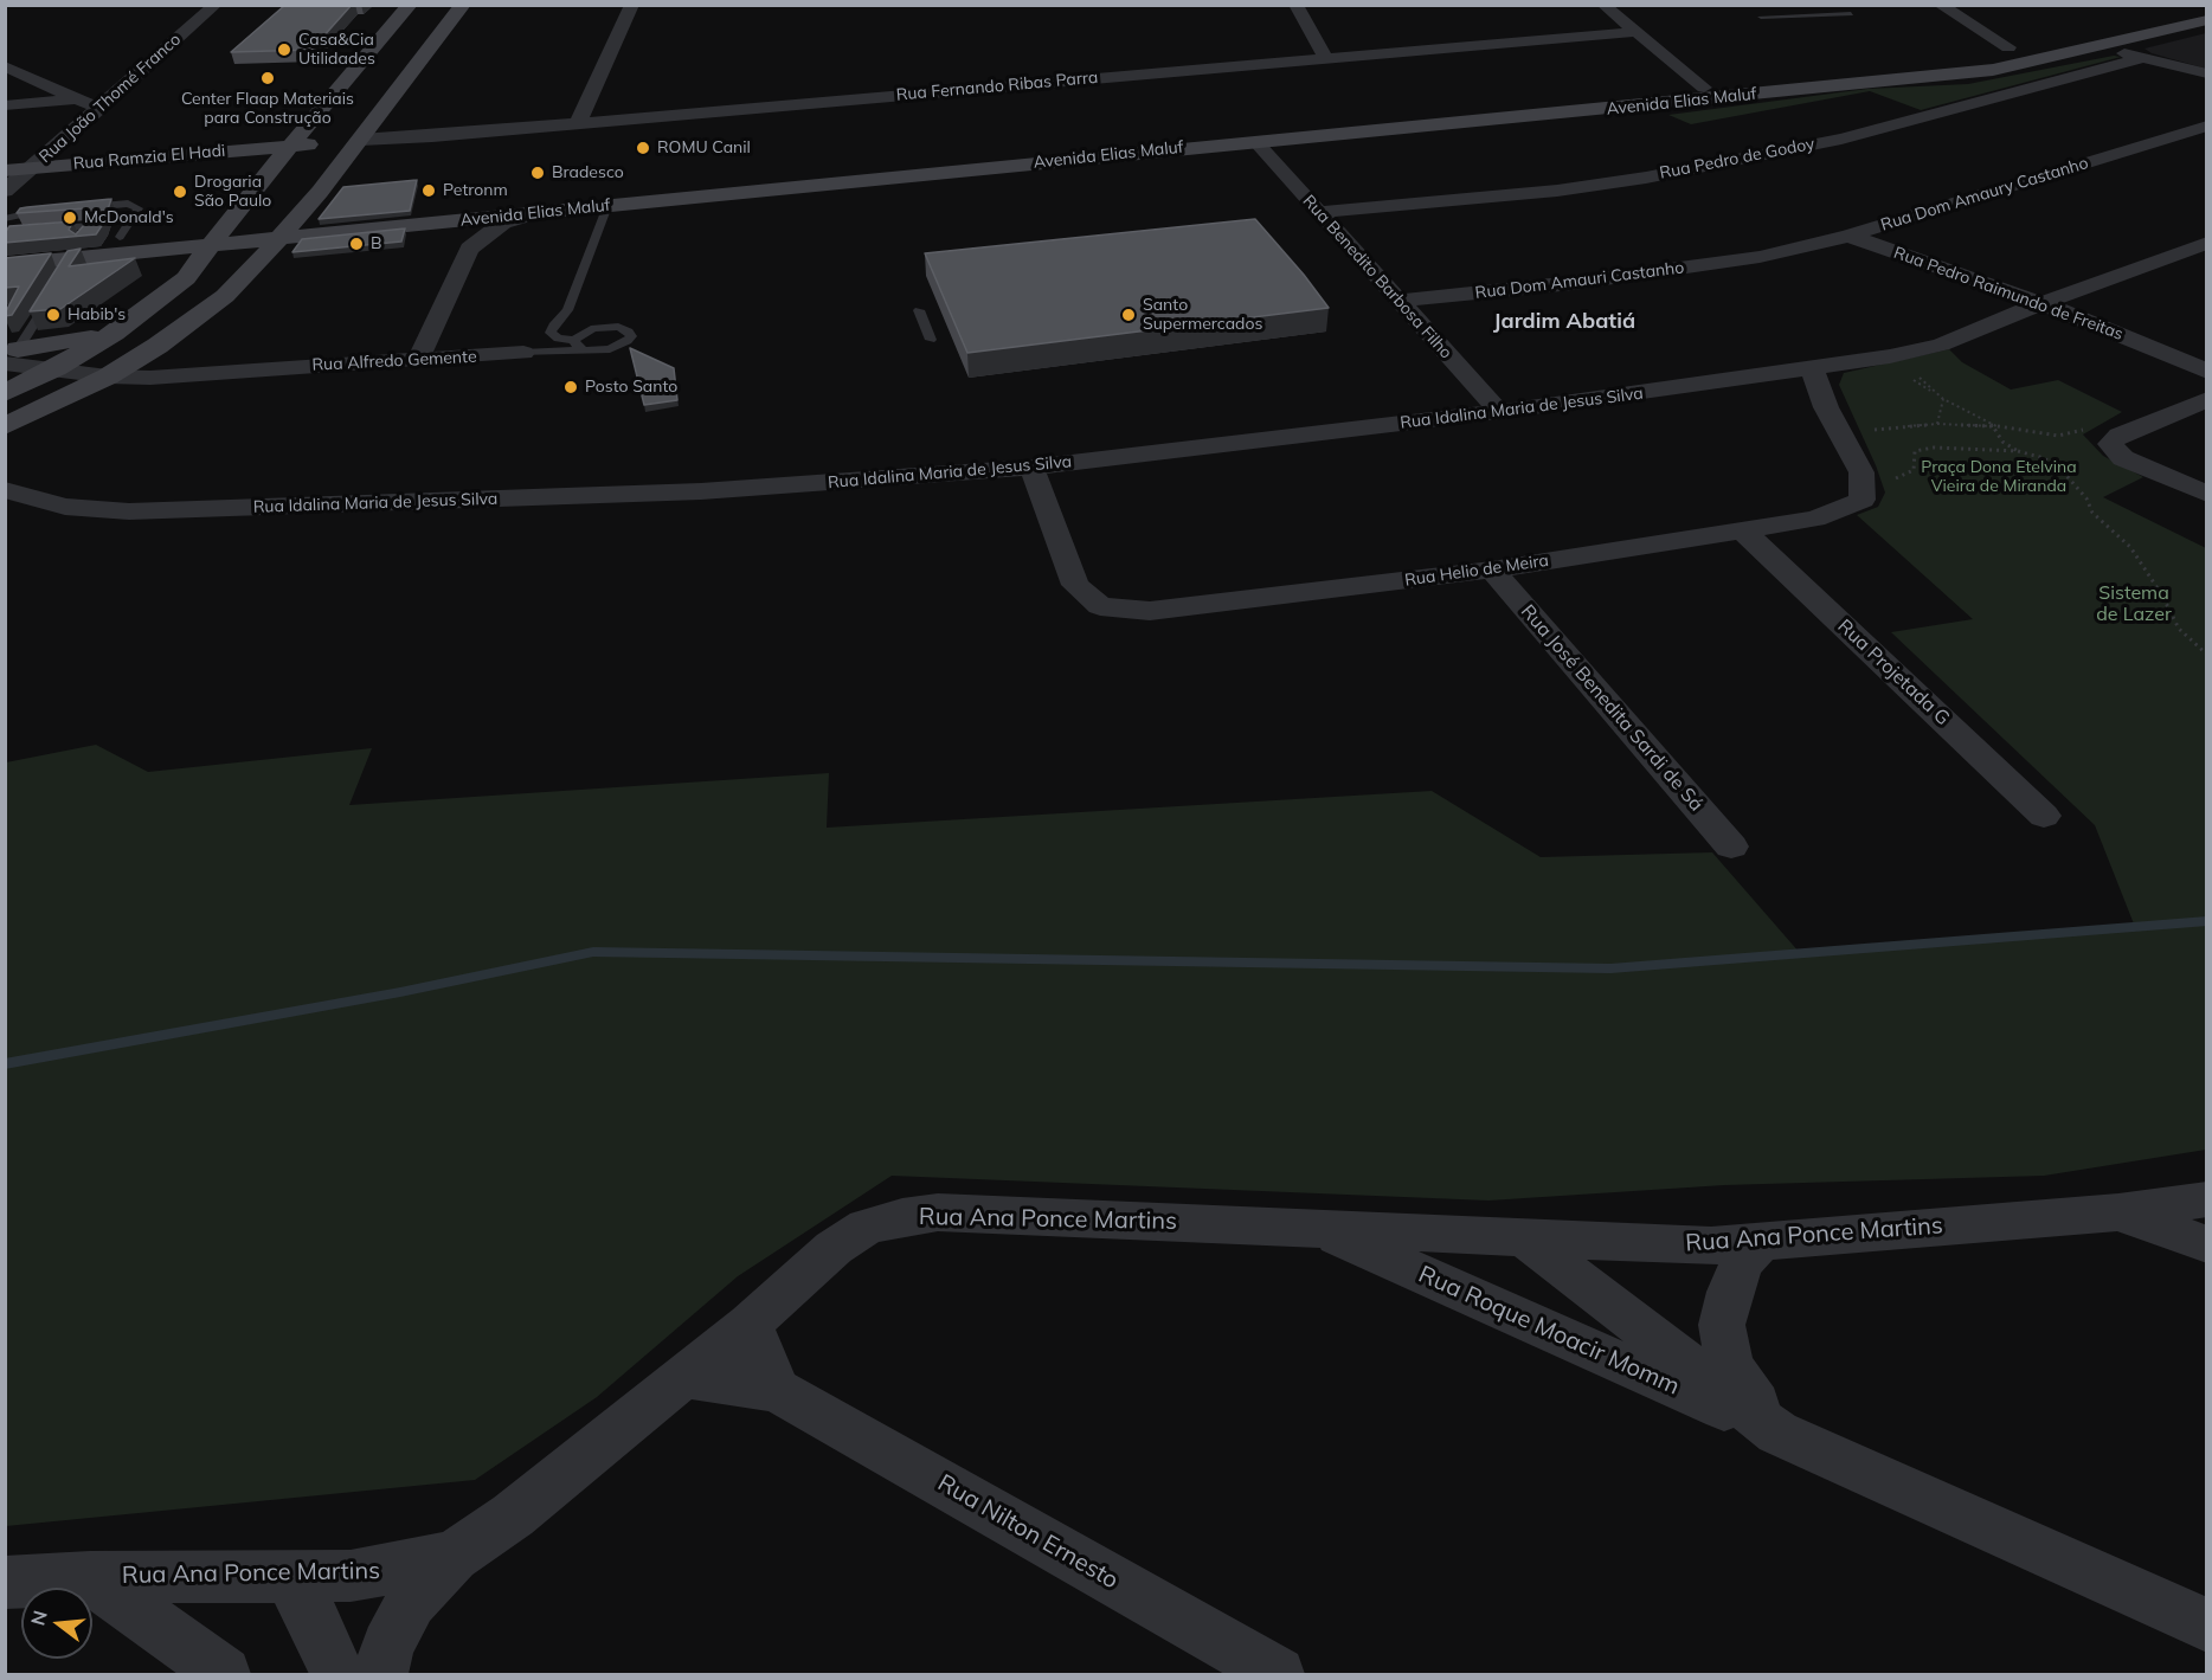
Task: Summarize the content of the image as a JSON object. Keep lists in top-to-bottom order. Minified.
{"streets":{"main road":["Avenida Elias Maluf","Rua Ramzia El Hadi"],"street":["Rua Fernando Ribas Parra","Rua João Thomé Franco","Rua Pedro de Godoy","Rua Dom Amaury Castanho","Rua Benedito Barbosa Filho","Rua Dom Amauri Castanho","Rua Pedro Raimundo de Freitas","Rua Alfredo Gemente","Rua Idalina Maria de Jesus Silva","Rua Helio de Meira","Rua Projetada G","Rua José Benedita Sardi de Sá","Rua Ana Ponce Martins","Rua Roque Moacir Momm","Rua Nilton Ernesto"]},"crossings":[["Rua Fernando Ribas Parra","Rua Ramzia El Hadi"],["Rua João Thomé Franco","Rua Ramzia El Hadi"],["Avenida Elias Maluf","Rua Benedito Barbosa Filho"],["Rua Pedro de Godoy","Rua Benedito Barbosa Filho"],["Rua Dom Amaury Castanho","Rua Dom Amauri Castanho"],["Rua Dom Amaury Castanho","Rua Pedro Raimundo de Freitas"],["Rua Benedito Barbosa Filho","Rua Dom Amauri Castanho"],["Rua Benedito Barbosa Filho","Rua Idalina Maria de Jesus Silva"],["Rua Pedro Raimundo de Freitas","Rua Idalina Maria de Jesus Silva"],["Rua Idalina Maria de Jesus Silva","Rua Helio de Meira"],["Rua Helio de Meira","Rua Projetada G"],["Rua Helio de Meira","Rua José Benedita Sardi de Sá"],["Rua Ana Ponce Martins","Rua Roque Moacir Momm"],["Rua Ana Ponce Martins","Rua Nilton Ernesto"]],"districts":["Jardim Abatiá"],"parks":["Praça Dona Etelvina Vieira de Miranda","Sistema de Lazer"],"places":["Casa&Cia Utilidades","Center Flaap Materiais para Construção","ROMU Canil","Bradesco","Petronm","Drogaria São Paulo","McDonald's","B","Habib's","Santo Supermercados","Posto Santo"],"north":"left"}
